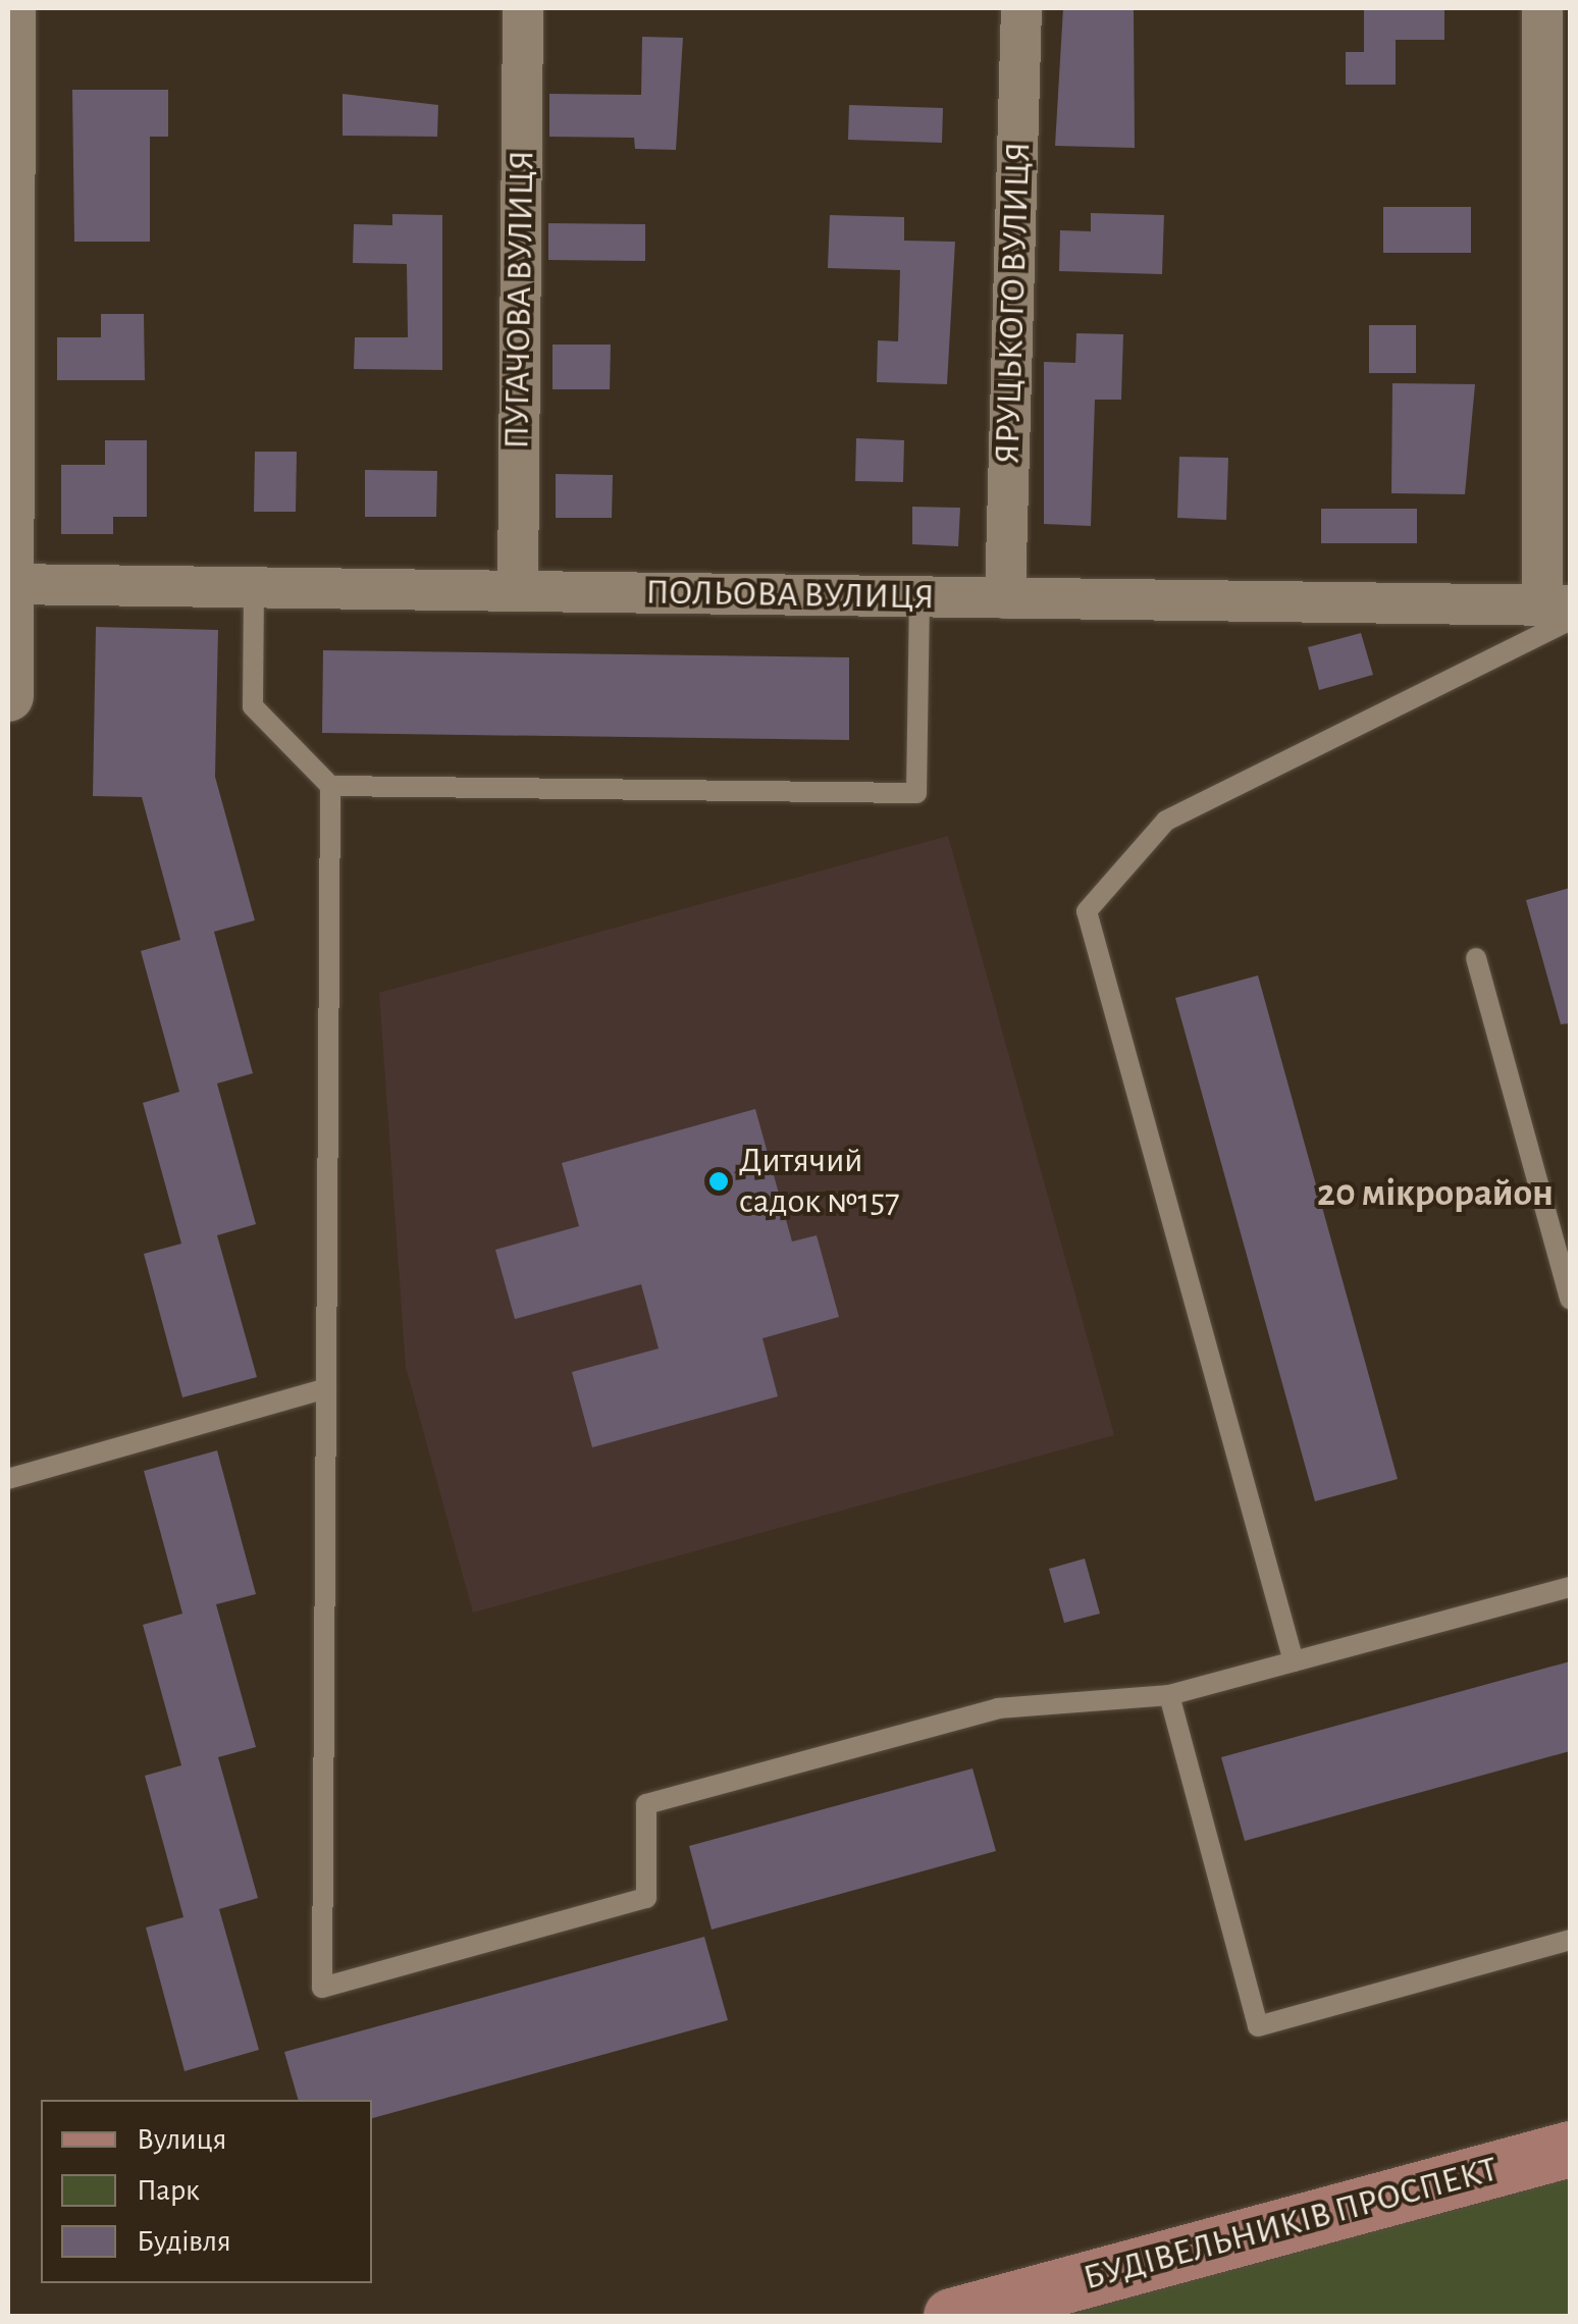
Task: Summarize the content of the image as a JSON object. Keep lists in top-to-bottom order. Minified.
{"streets":{"main road":["БУДІВЕЛЬНИКІВ ПРОСПЕКТ"],"street":["ПУГАЧОВА ВУЛИЦЯ","ЯРУЦЬКОГО ВУЛИЦЯ","ПОЛЬОВА ВУЛИЦЯ"]},"crossings":[["ПУГАЧОВА ВУЛИЦЯ","ПОЛЬОВА ВУЛИЦЯ"],["ЯРУЦЬКОГО ВУЛИЦЯ","ПОЛЬОВА ВУЛИЦЯ"]],"districts":["20 мікрорайон"],"places":["Дитячий садок №157"],"legend":["Вулиця","Парк","Будівля"]}
